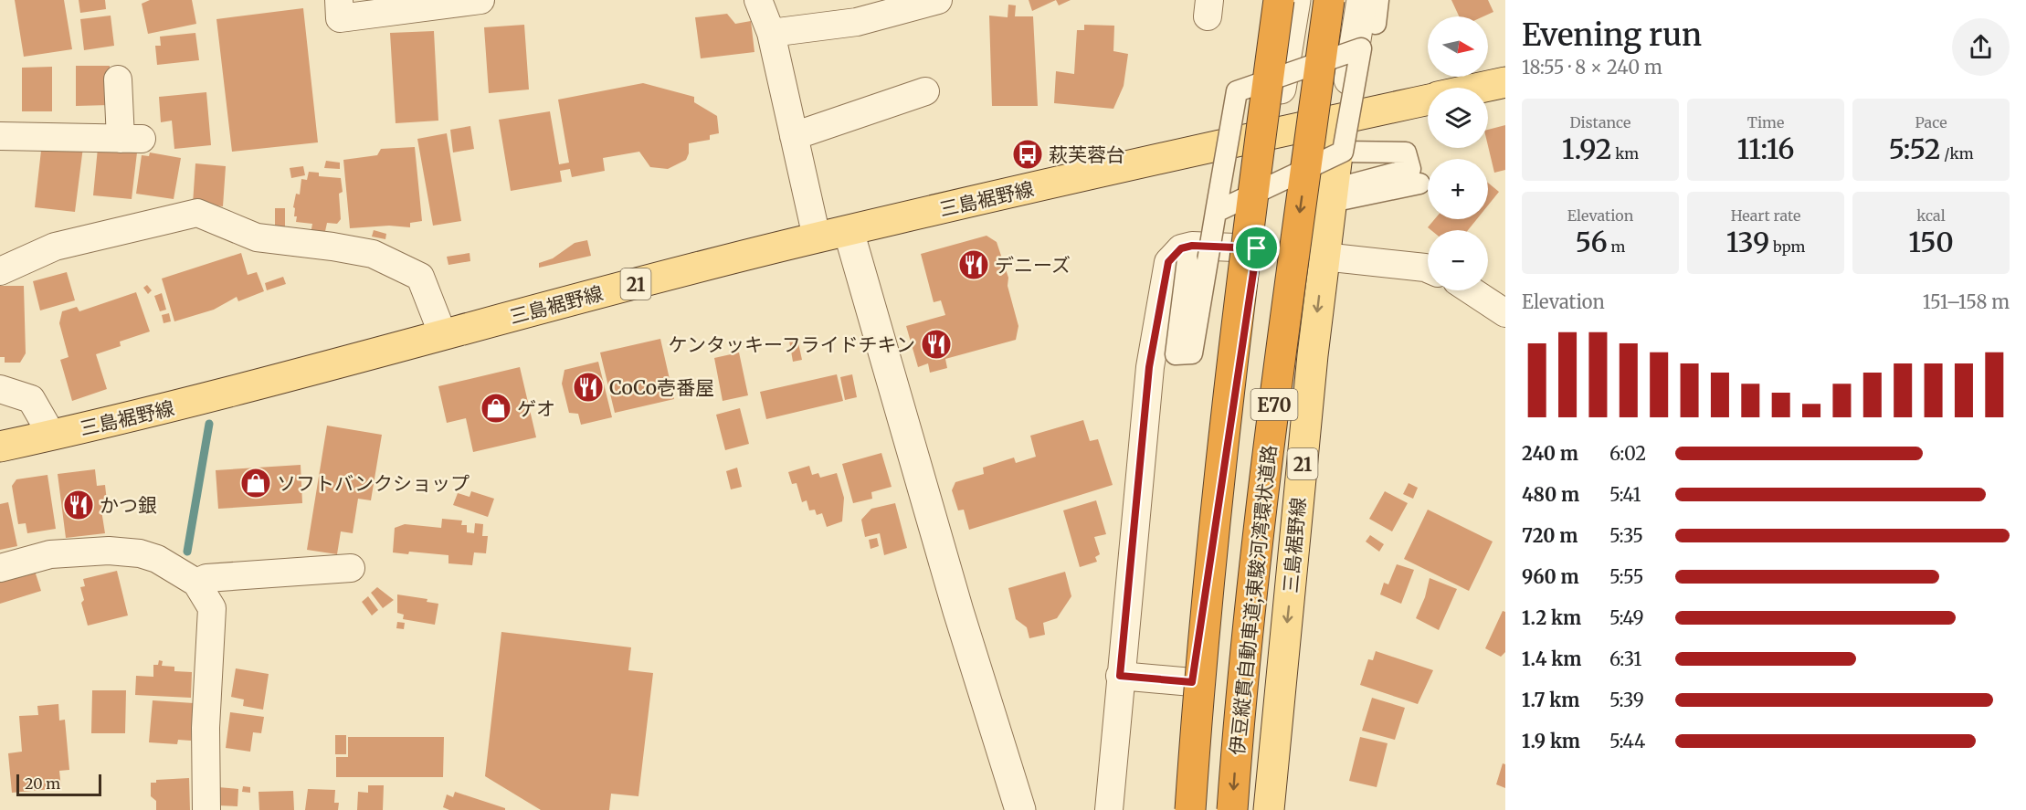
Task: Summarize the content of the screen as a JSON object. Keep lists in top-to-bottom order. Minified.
{"streets":{"highway":["E70","伊豆縦貫自動車道;東駿河湾環状道路"],"main road":["三島裾野線","21"]},"places":{"bus stop":["萩芙蓉台"],"restaurant":["デニーズ","ケンタッキーフライドチキン","CoCo壱番屋","かつ銀"],"shop":["ゲオ","ソフトバンクショップ"]},"scale_bar":"20 m","north":"right","page":{"heading":["Evening run","18:55 · 8 × 240 m"],"map_buttons":["+","−"],"stats":[["Distance","1.92 km"],["Time","11:16"],["Pace","5:52 /km"],["Elevation","56 m"],["Heart rate","139 bpm"],["kcal","150"]],"chart":["Elevation","151–158 m"],"list":[{"name":"240 m","note":"6:02"},{"name":"480 m","note":"5:41"},{"name":"720 m","note":"5:35"},{"name":"960 m","note":"5:55"},{"name":"1.2 km","note":"5:49"},{"name":"1.4 km","note":"6:31"},{"name":"1.7 km","note":"5:39"},{"name":"1.9 km","note":"5:44"}],"scale":"20 m"}}
